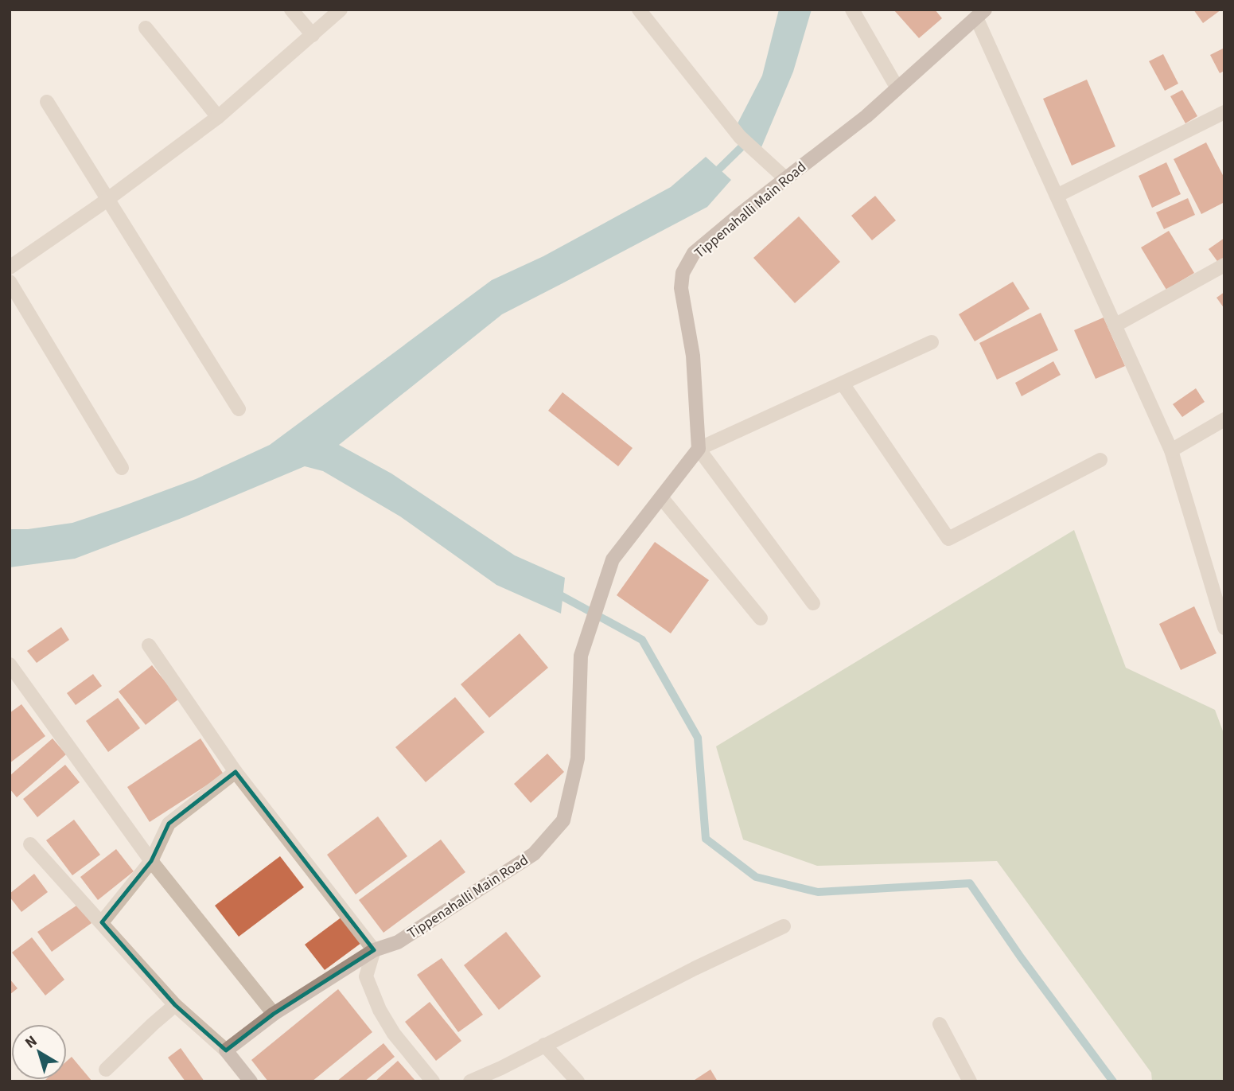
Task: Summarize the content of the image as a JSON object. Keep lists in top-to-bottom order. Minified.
{"streets":{"street":["Tippenahalli Main Road"]},"north":"top left"}
